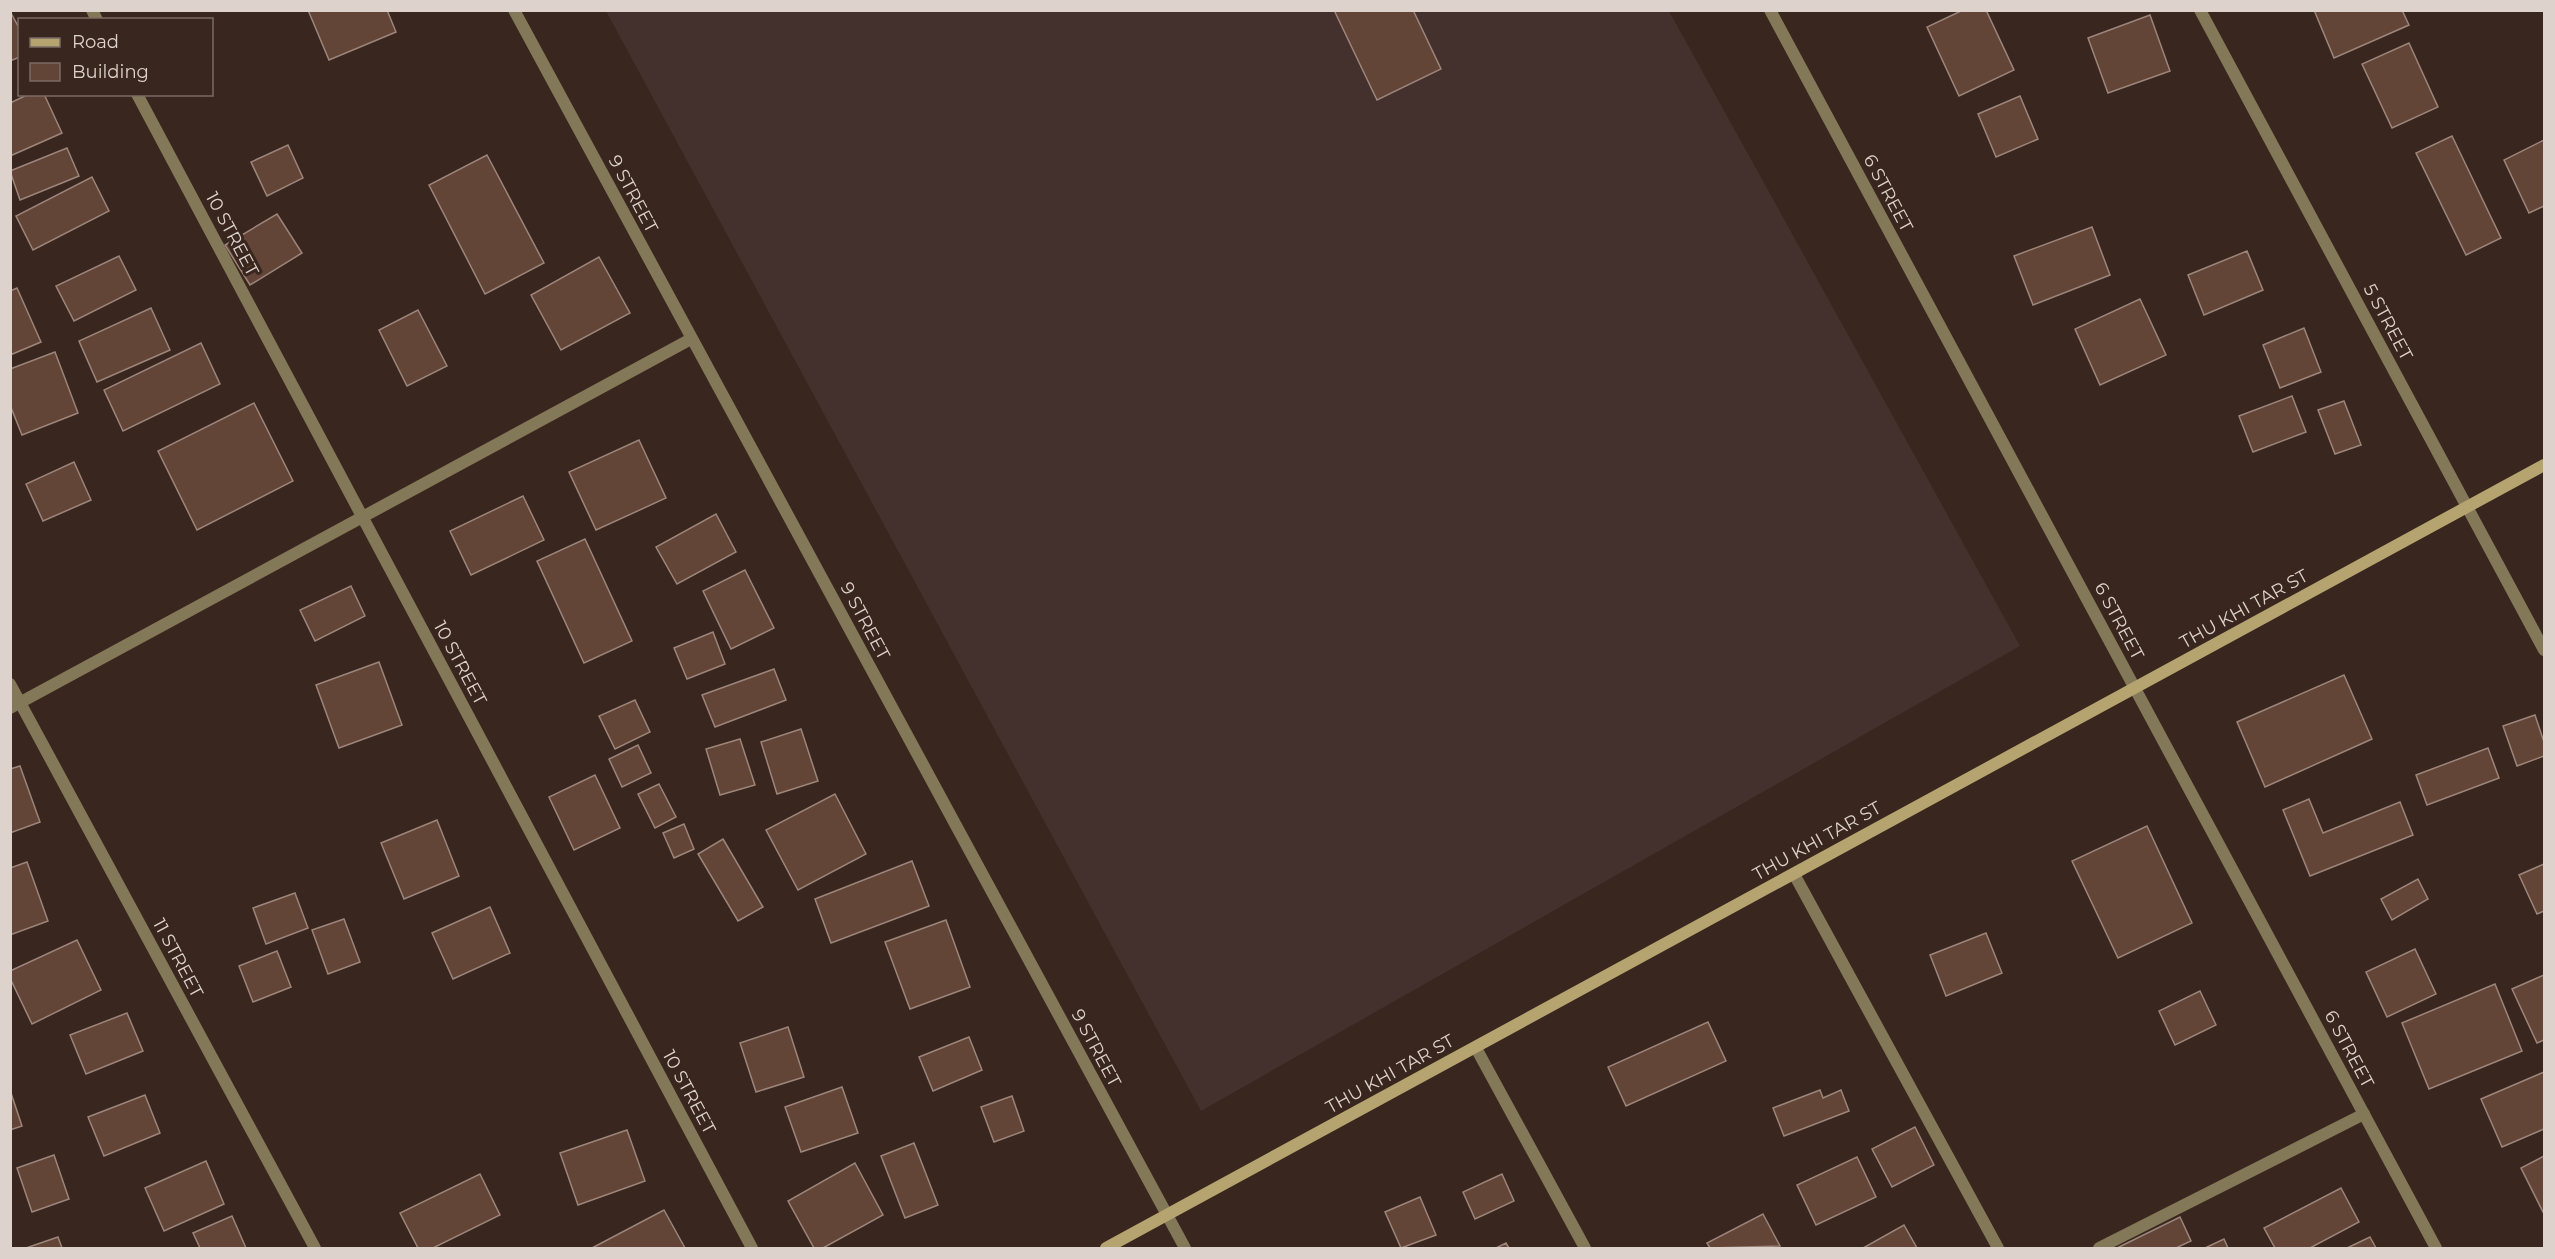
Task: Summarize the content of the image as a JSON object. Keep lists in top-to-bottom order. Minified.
{"streets":{"street":["6 STREET","9 STREET","10 STREET","5 STREET","THU KHI TAR ST","11 STREET"]},"crossings":[["6 STREET","THU KHI TAR ST"],["9 STREET","THU KHI TAR ST"],["5 STREET","THU KHI TAR ST"]],"legend":["Road","Building"]}
